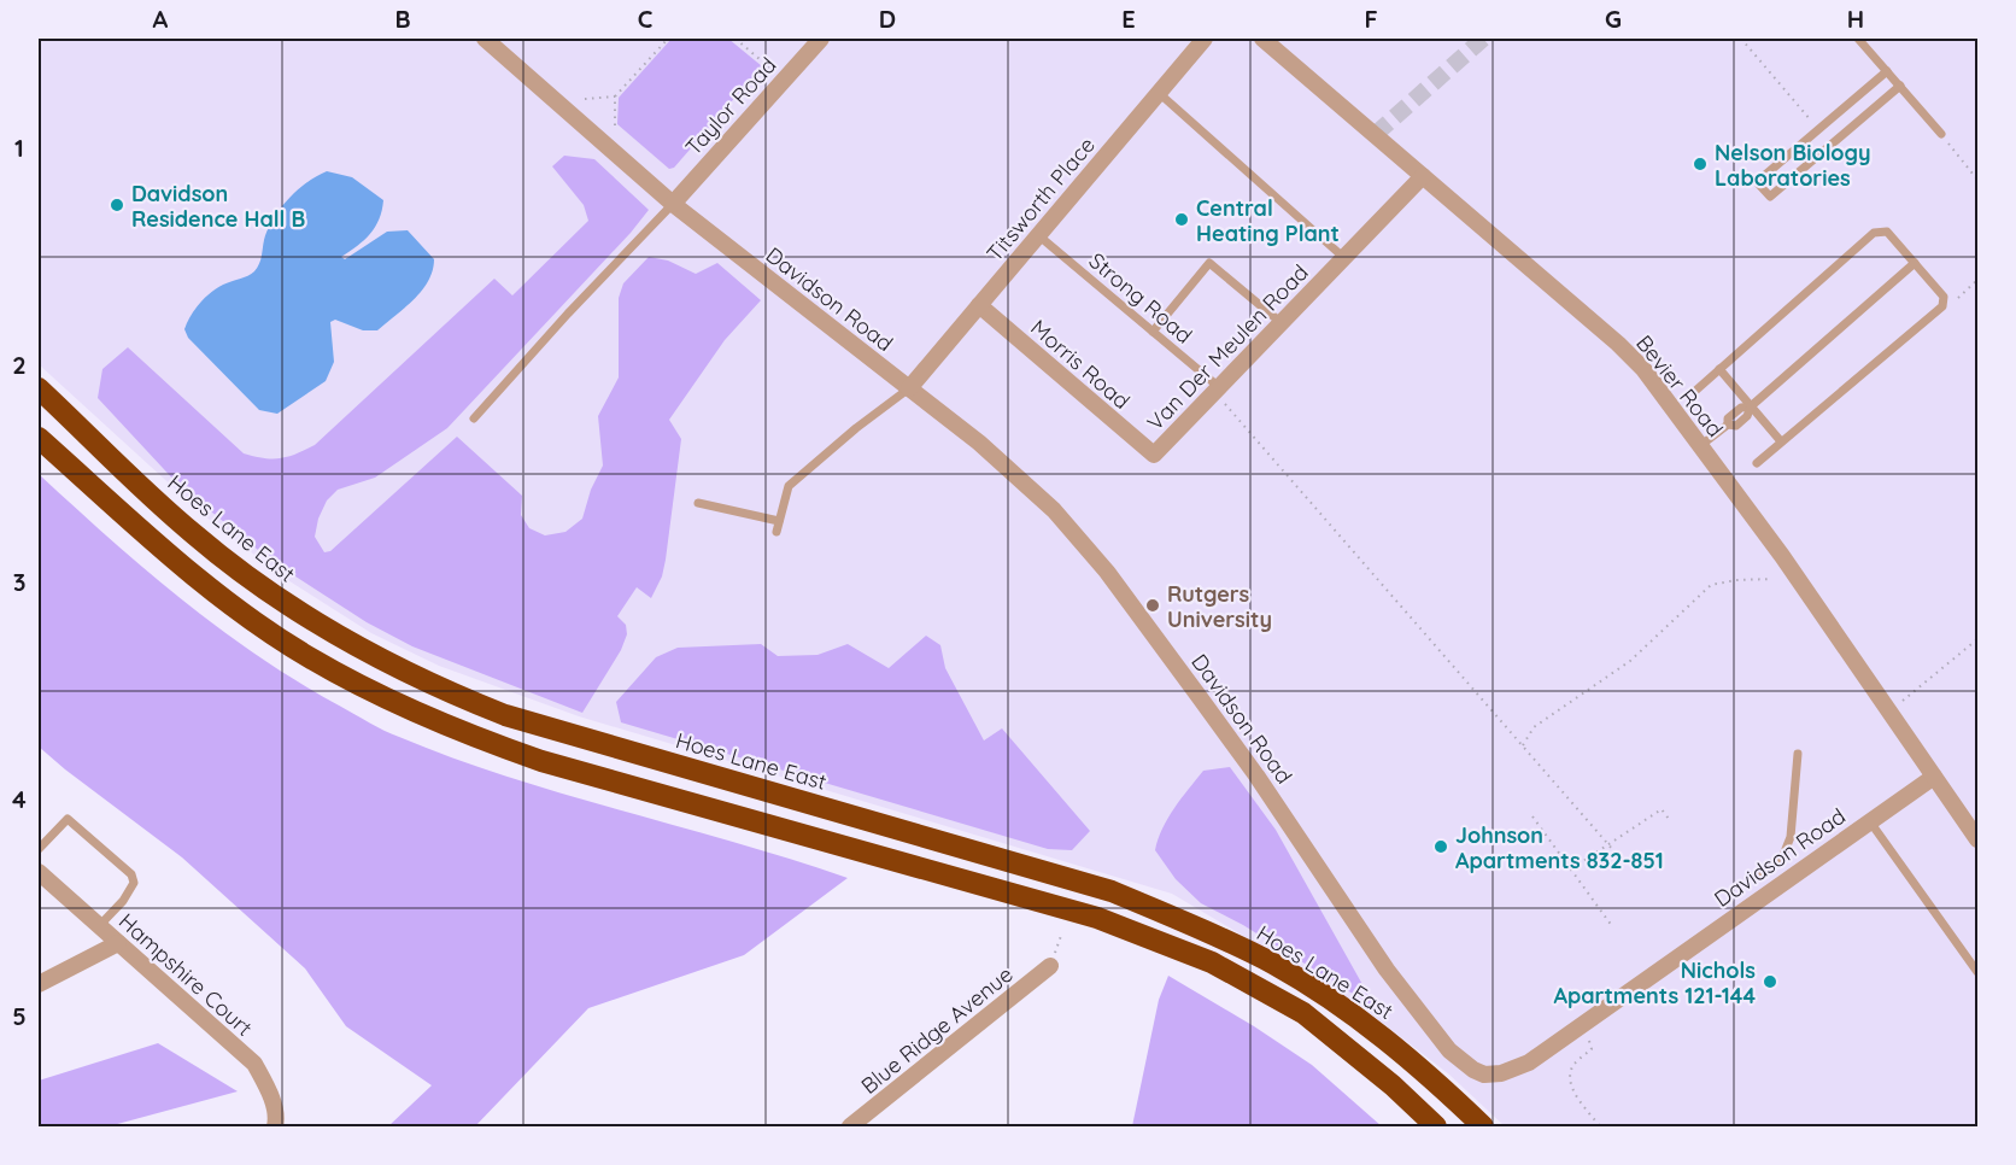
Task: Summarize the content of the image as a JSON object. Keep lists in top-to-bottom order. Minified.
{"streets":{"highway":["Hoes Lane East"],"street":["Taylor Road","Titsworth Place","Davidson Road","Van Der Meulen Road","Morris Road","Bevier Road","Hampshire Court","Blue Ridge Avenue"],"lane":["Strong Road"]},"crossings":[["Taylor Road","Davidson Road"],["Titsworth Place","Strong Road"],["Titsworth Place","Davidson Road"],["Titsworth Place","Morris Road"],["Strong Road","Van Der Meulen Road"],["Davidson Road","Bevier Road"],["Van Der Meulen Road","Morris Road"],["Van Der Meulen Road","Bevier Road"]],"places":["Nelson Biology Laboratories","Davidson Residence Hall B","Central Heating Plant","Rutgers University","Johnson Apartments 832-851","Nichols Apartments 121-144"],"grid":{"columns":["A","B","C","D","E","F","G","H"],"rows":["1","2","3","4","5"]}}
